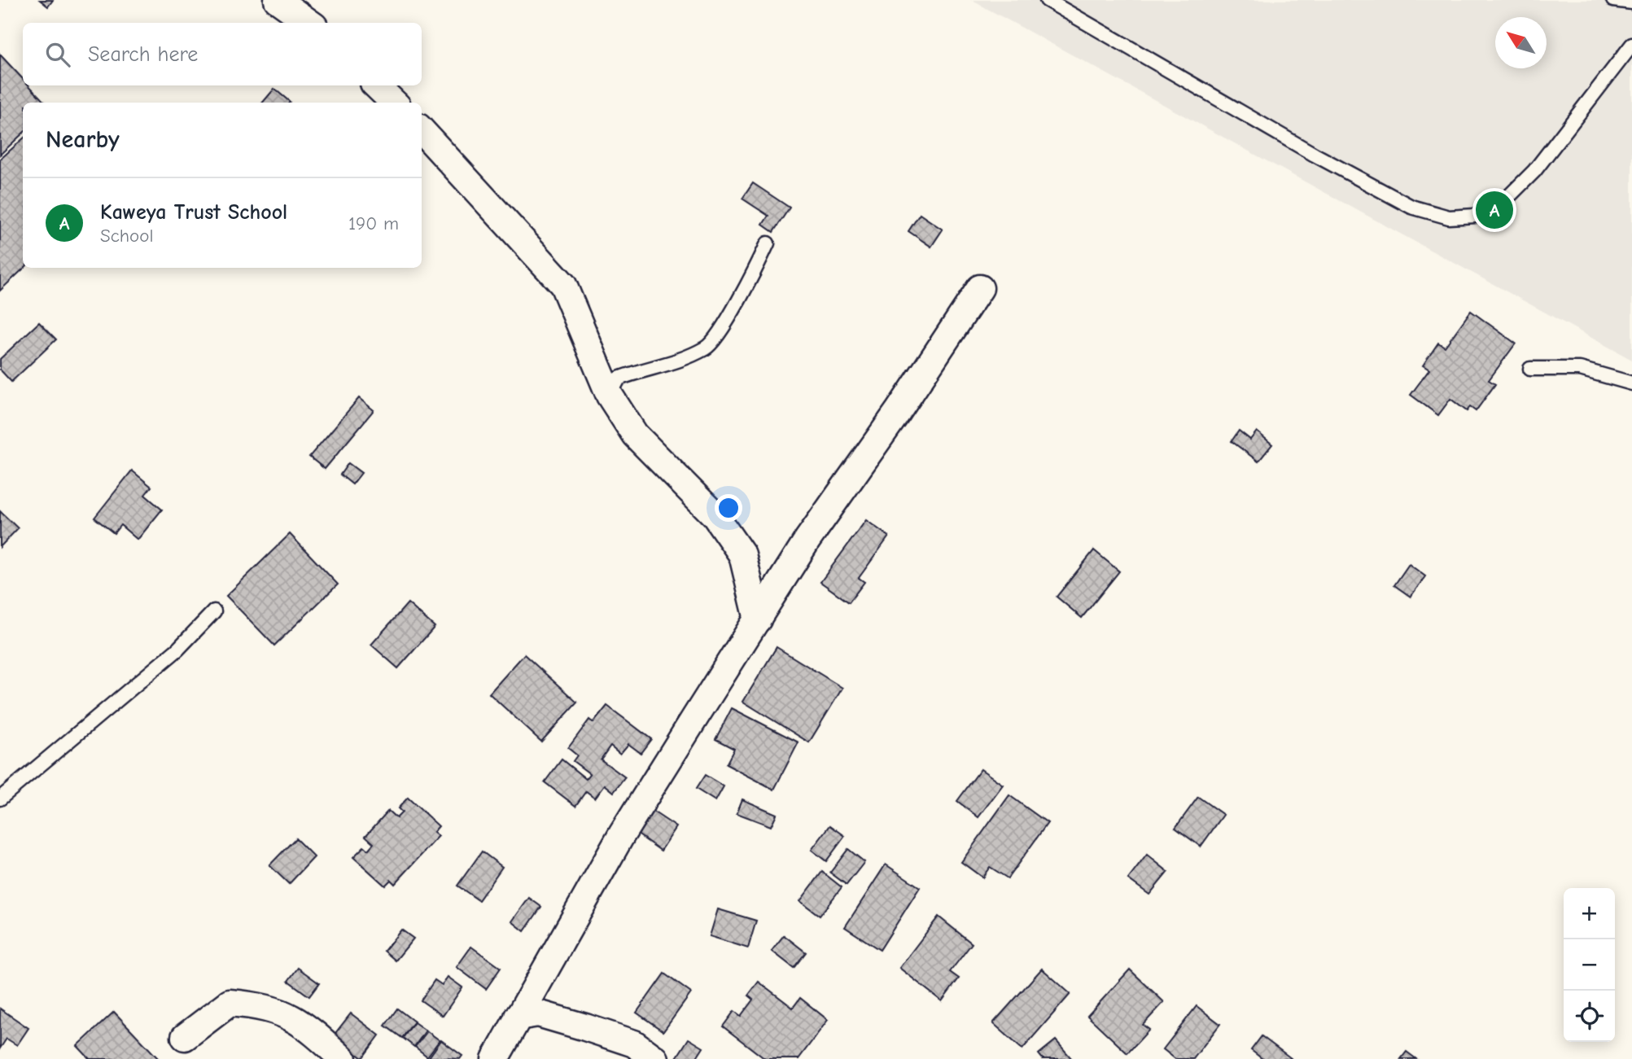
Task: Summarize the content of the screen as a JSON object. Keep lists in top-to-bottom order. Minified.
{"north":"top left","page":{"search":"Search here","heading":"Nearby","list":[{"mark":"A","name":"Kaweya Trust School","note":"School","value":"190 m"}],"pins":"A","map_buttons":["+","−"]}}
